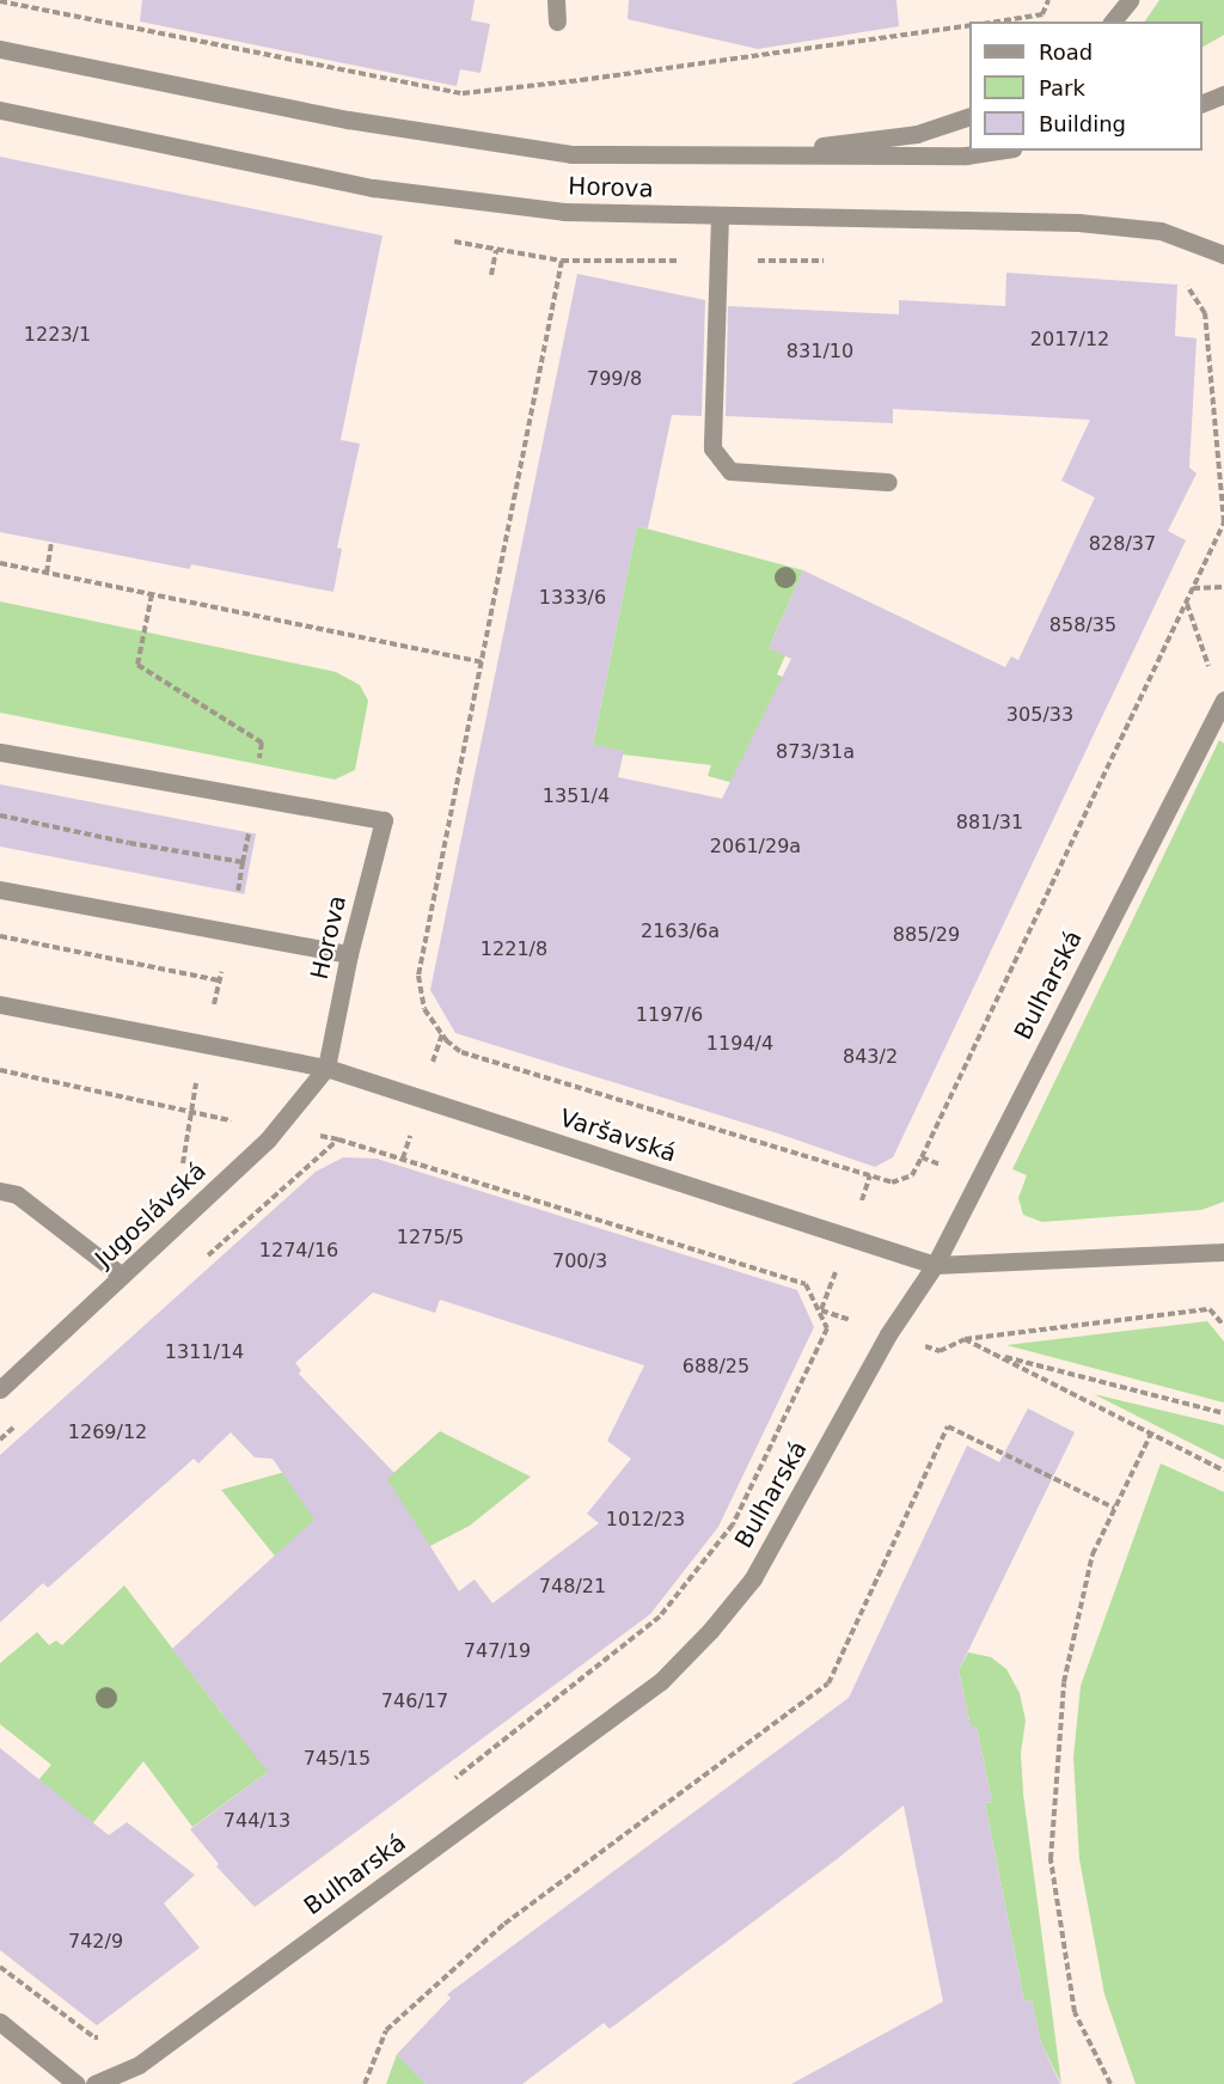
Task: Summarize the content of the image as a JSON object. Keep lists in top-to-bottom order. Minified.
{"streets":{"street":["Horova","Bulharská","Varšavská","Jugoslávská"]},"crossings":[["Horova","Varšavská"],["Horova","Jugoslávská"],["Bulharská","Varšavská"],["Varšavská","Jugoslávská"]],"house_numbers":["1223/1","2017/12","831/10","799/8","828/37","1333/6","858/35","305/33","873/31a","1351/4","881/31","2061/29a","2163/6a","885/29","1221/8","1197/6","1194/4","843/2","1275/5","1274/16","700/3","1311/14","688/25","1269/12","1012/23","748/21","747/19","746/17","745/15","744/13","742/9"],"legend":["Road","Park","Building"]}
